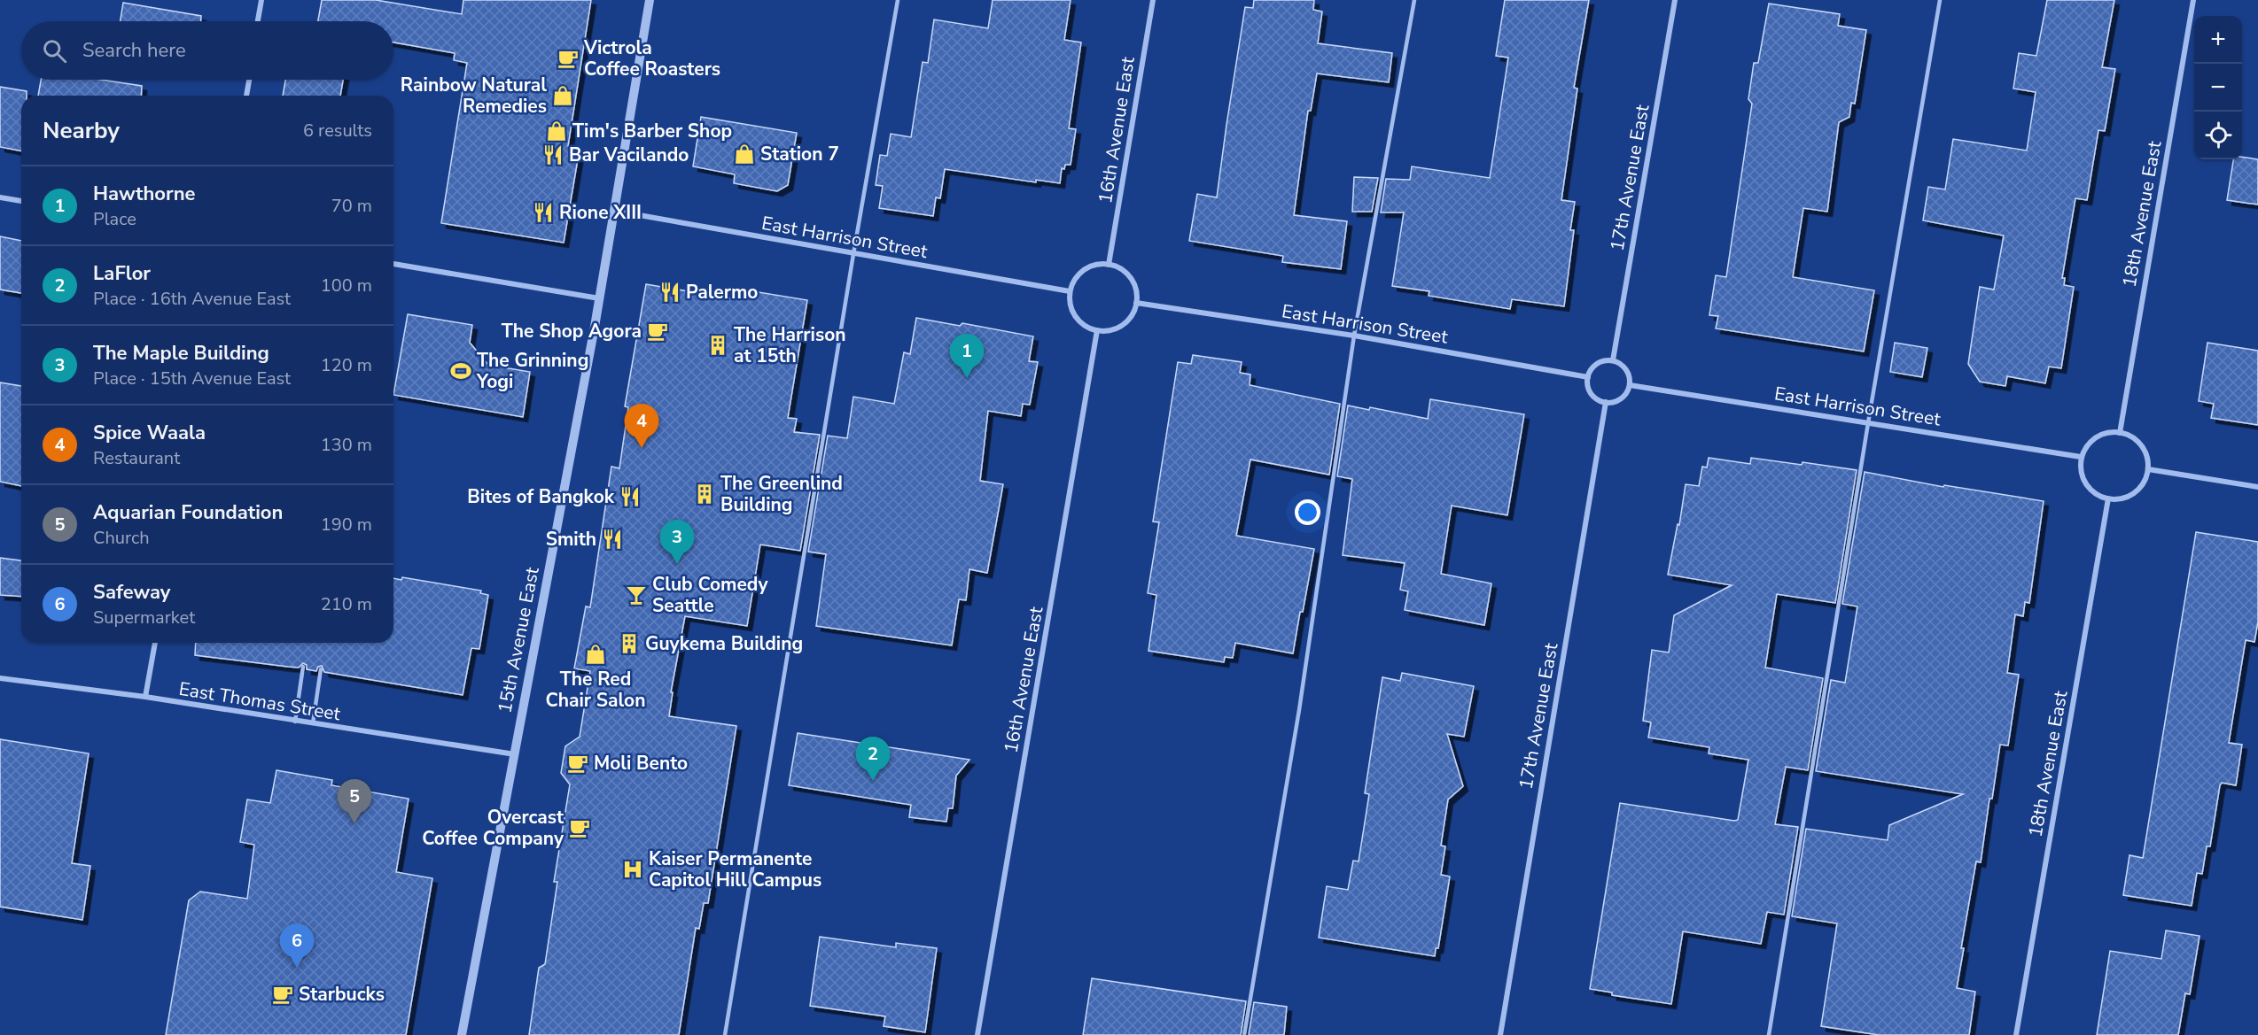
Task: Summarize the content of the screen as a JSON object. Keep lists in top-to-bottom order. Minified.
{"streets":{"street":["16th Avenue East","17th Avenue East","18th Avenue East","East Harrison Street","15th Avenue East","East Thomas Street"]},"crossings":[["16th Avenue East","East Harrison Street"],["17th Avenue East","East Harrison Street"],["18th Avenue East","East Harrison Street"],["East Harrison Street","15th Avenue East"],["15th Avenue East","East Thomas Street"]],"places":{"cafe":["Victrola Coffee Roasters","The Shop Agora","Moli Bento","Overcast Coffee Company","Starbucks"],"shop":["Rainbow Natural Remedies","Tim's Barber Shop","Station 7","The Red Chair Salon"],"restaurant":["Bar Vacilando","Rione XIII","Palermo","Bites of Bangkok","Smith"],"building":["The Harrison at 15th","The Greenlind Building","Guykema Building"],"sports":["The Grinning Yogi"],"bar":["Club Comedy Seattle"],"hospital":["Kaiser Permanente Capitol Hill Campus"]},"page":{"map_buttons":["+","−"],"search":"Search here","heading":["Nearby","6 results"],"list":[{"mark":"1","name":"Hawthorne","note":"Place","value":"70 m"},{"mark":"2","name":"LaFlor","note":"Place · 16th Avenue East","value":"100 m"},{"mark":"3","name":"The Maple Building","note":"Place · 15th Avenue East","value":"120 m"},{"mark":"4","name":"Spice Waala","note":"Restaurant","value":"130 m"},{"mark":"5","name":"Aquarian Foundation","note":"Church","value":"190 m"},{"mark":"6","name":"Safeway","note":"Supermarket","value":"210 m"}],"pins":["1","4","3","2","5","6"]}}
